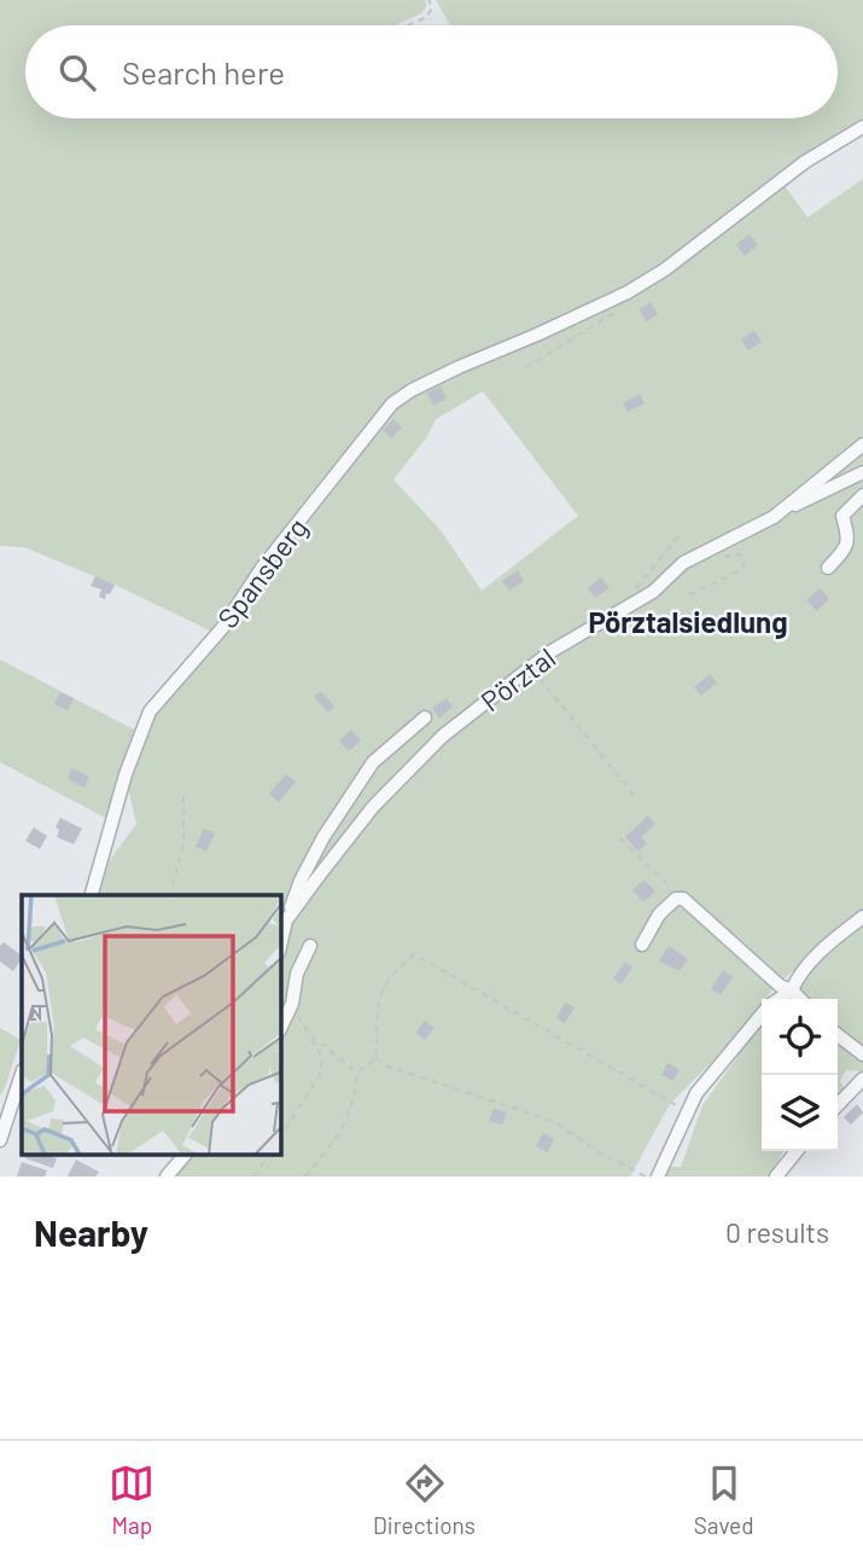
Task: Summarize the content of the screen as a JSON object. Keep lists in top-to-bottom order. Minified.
{"streets":{"street":["Spansberg","Pörztal"]},"districts":["Pörztalsiedlung"],"page":{"search":"Search here","heading":["Nearby","0 results"],"nav":["Map","Directions","Saved"]}}
